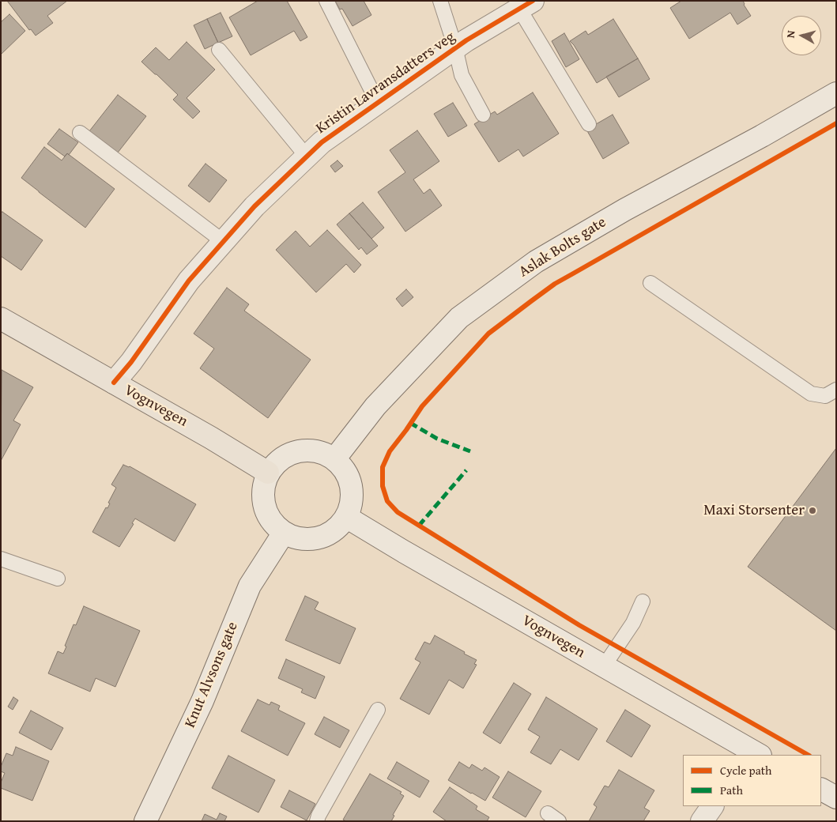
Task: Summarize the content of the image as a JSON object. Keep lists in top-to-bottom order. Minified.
{"streets":{"main road":["Kristin Lavransdatters veg","Aslak Bolts gate","Vognvegen","Knut Alvsons gate"]},"crossings":[["Kristin Lavransdatters veg","Vognvegen"],["Aslak Bolts gate","Vognvegen"],["Aslak Bolts gate","Knut Alvsons gate"],["Vognvegen","Knut Alvsons gate"]],"places":["Maxi Storsenter"],"legend":["Cycle path","Path"],"north":"left"}
